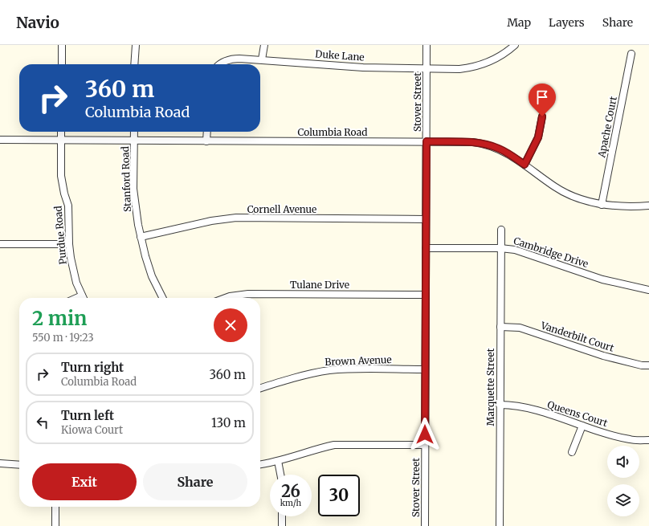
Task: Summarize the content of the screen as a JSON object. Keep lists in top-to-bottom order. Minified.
{"streets":{"street":["Duke Lane","Stover Street","Apache Court","Columbia Road","Stanford Road","Cornell Avenue","Purdue Road","Cambridge Drive","Tulane Drive","Vanderbilt Court","Brown Avenue","Marquette Street","Queens Court"]},"crossings":[["Duke Lane","Stover Street"],["Stover Street","Columbia Road"],["Stover Street","Cornell Avenue"],["Stover Street","Cambridge Drive"],["Stover Street","Tulane Drive"],["Stover Street","Brown Avenue"],["Apache Court","Columbia Road"],["Columbia Road","Stanford Road"],["Columbia Road","Purdue Road"],["Stanford Road","Cornell Avenue"],["Cambridge Drive","Marquette Street"],["Vanderbilt Court","Marquette Street"],["Marquette Street","Queens Court"]],"page":{"header":"Navio","nav":["Map","Layers","Share"],"turn":["360 m","Columbia Road"],"heading":["2 min","550 m · 19:23"],"list":[{"name":"Turn right","note":"Columbia Road","value":"360 m"},{"name":"Turn left","note":"Kiowa Court","value":"130 m"}],"buttons":["Exit","Share"],"speed":"26 km/h","limit":"30"}}
